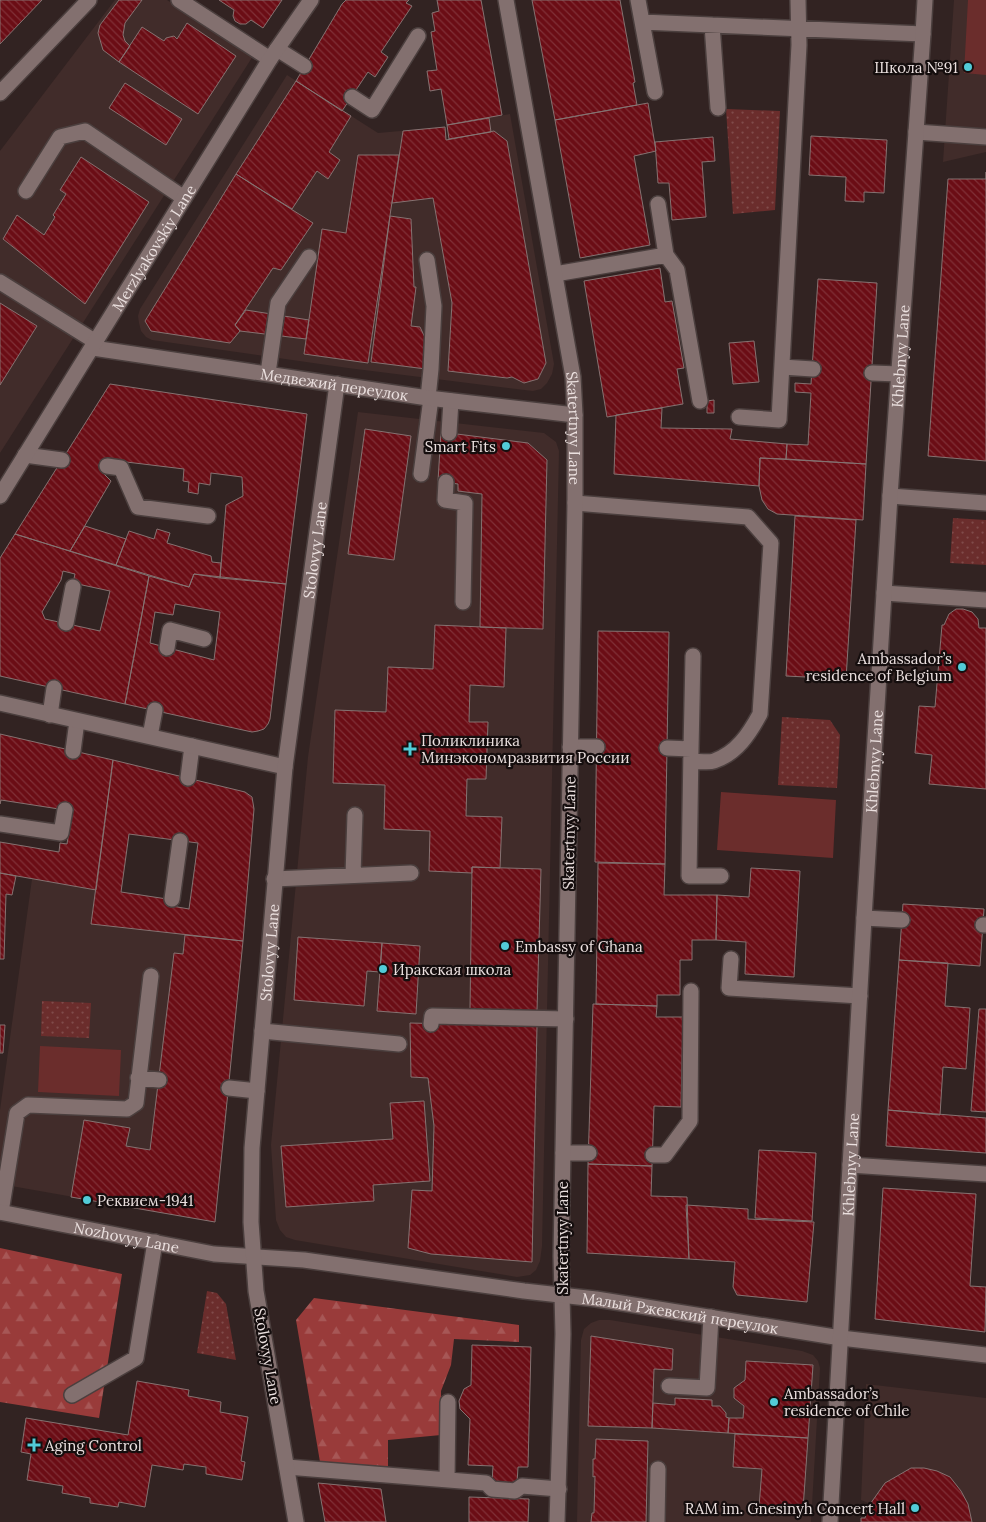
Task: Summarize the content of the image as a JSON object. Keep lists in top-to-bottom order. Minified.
{"streets":{"street":["Merzlyakovskiy Lane","Khlebnyy Lane","Медвежий переулок","Skatertnyy Lane","Stolovyy Lane","Nozhovyy Lane","Малый Ржевский переулок"]},"crossings":[["Merzlyakovskiy Lane","Медвежий переулок"],["Khlebnyy Lane","Малый Ржевский переулок"],["Медвежий переулок","Skatertnyy Lane"],["Медвежий переулок","Stolovyy Lane"],["Skatertnyy Lane","Малый Ржевский переулок"],["Stolovyy Lane","Nozhovyy Lane"],["Stolovyy Lane","Малый Ржевский переулок"],["Nozhovyy Lane","Малый Ржевский переулок"]],"places":{"other":["Школа №91","Smart Fits","Ambassador’s residence of Belgium","Embassy of Ghana","Иракская школа","Реквием-1941","Ambassador’s residence of Chile","RAM im. Gnesinyh Concert Hall"],"health":["Поликлиника Минэкономразвития России","Aging Control"]}}
